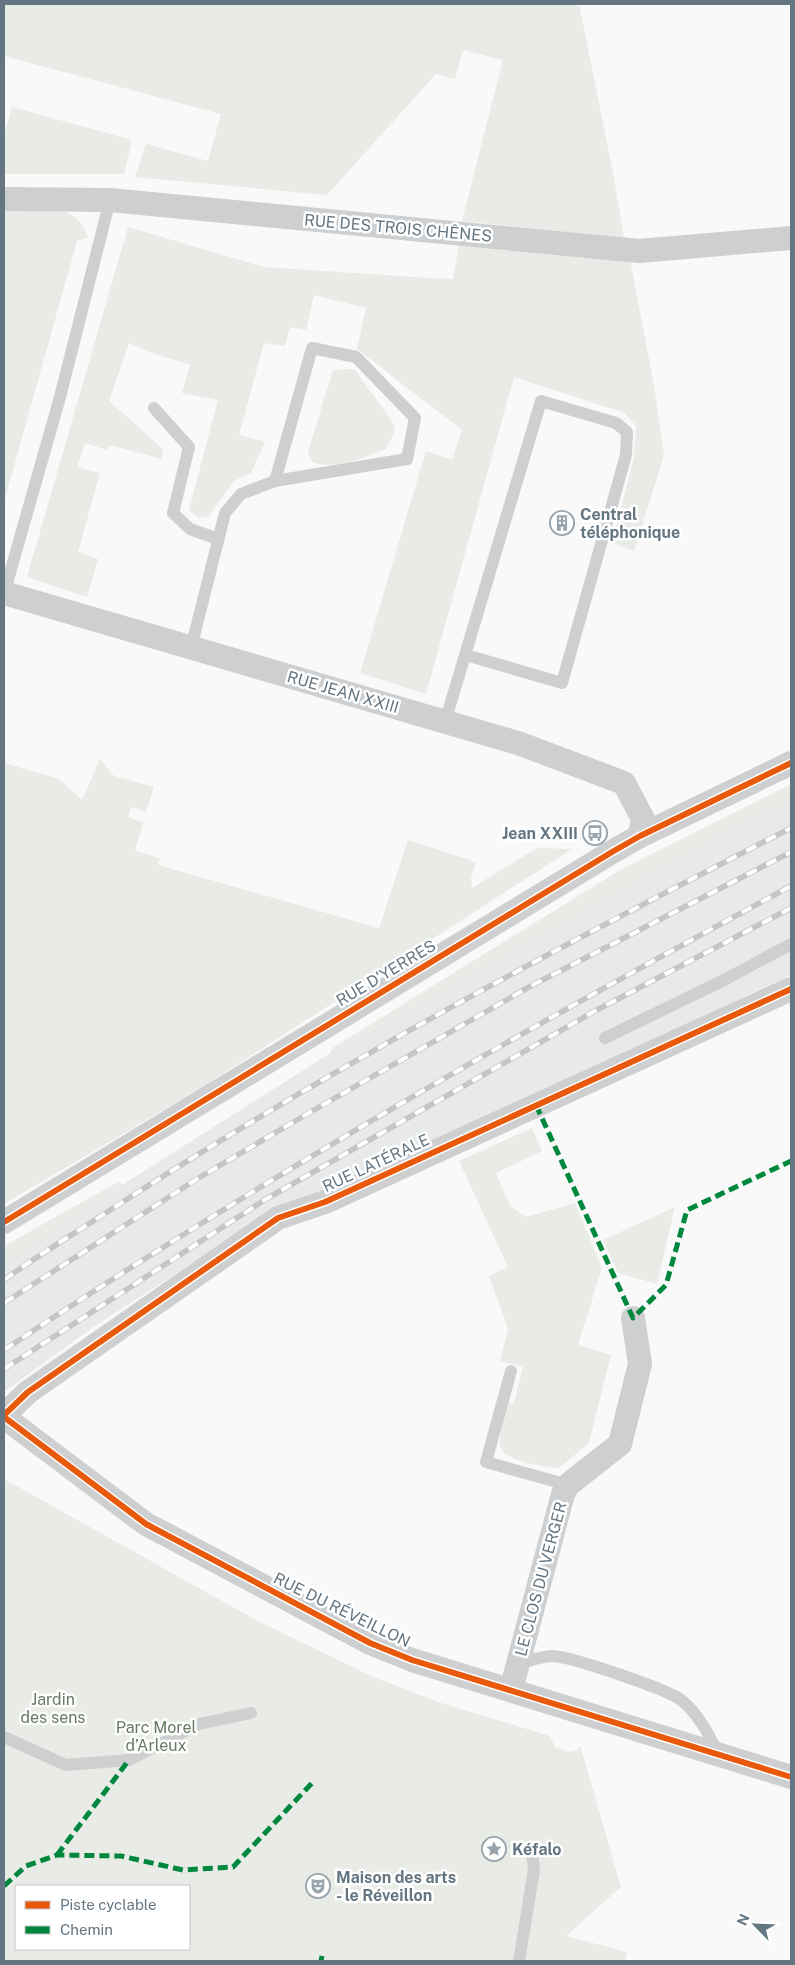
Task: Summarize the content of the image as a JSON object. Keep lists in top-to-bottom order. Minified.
{"streets":{"street":["RUE DES TROIS CHÊNES","RUE JEAN XXIII","RUE D'YERRES","RUE LATÉRALE","LE CLOS DU VERGER","RUE DU RÉVEILLON"]},"crossings":[["RUE JEAN XXIII","RUE D'YERRES"],["RUE LATÉRALE","RUE DU RÉVEILLON"],["LE CLOS DU VERGER","RUE DU RÉVEILLON"]],"parks":["Jardin des sens","Parc Morel d’Arleux"],"places":{"building":["Central téléphonique"],"bus stop":["Jean XXIII"],"place":["Kéfalo"],"theatre":["Maison des arts - le Réveillon"]},"legend":["Piste cyclable","Chemin"],"north":"top left"}
